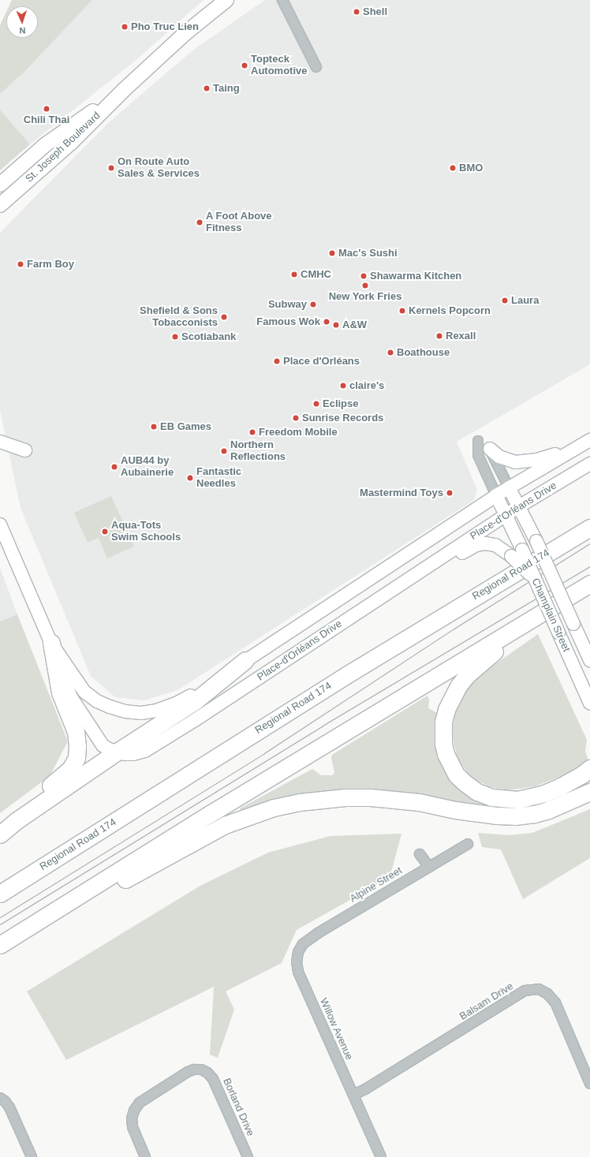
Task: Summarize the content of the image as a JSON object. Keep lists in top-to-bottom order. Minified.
{"streets":{"highway":["Regional Road 174"],"main road":["St. Joseph Boulevard","Place-d'Orléans Drive","Champlain Street"],"street":["Alpine Street","Balsam Drive","Willow Avenue","Borland Drive"]},"crossings":[["Place-d'Orléans Drive","Champlain Street"],["Alpine Street","Willow Avenue"],["Balsam Drive","Willow Avenue"]],"places":["Shell","Pho Truc Lien","Topteck Automotive","Taing","Chili Thai","On Route Auto Sales & Services","BMO","A Foot Above Fitness","Mac's Sushi","Farm Boy","CMHC","Shawarma Kitchen","New York Fries","Laura","Subway","Kernels Popcorn","Shefield & Sons Tobacconists","Famous Wok","A&W","Rexall","Scotiabank","Boathouse","Place d'Orléans","claire's","Eclipse","Sunrise Records","EB Games","Freedom Mobile","Northern Reflections","AUB44 by Aubainerie","Fantastic Needles","Mastermind Toys","Aqua-Tots Swim Schools"],"north":"bottom"}
